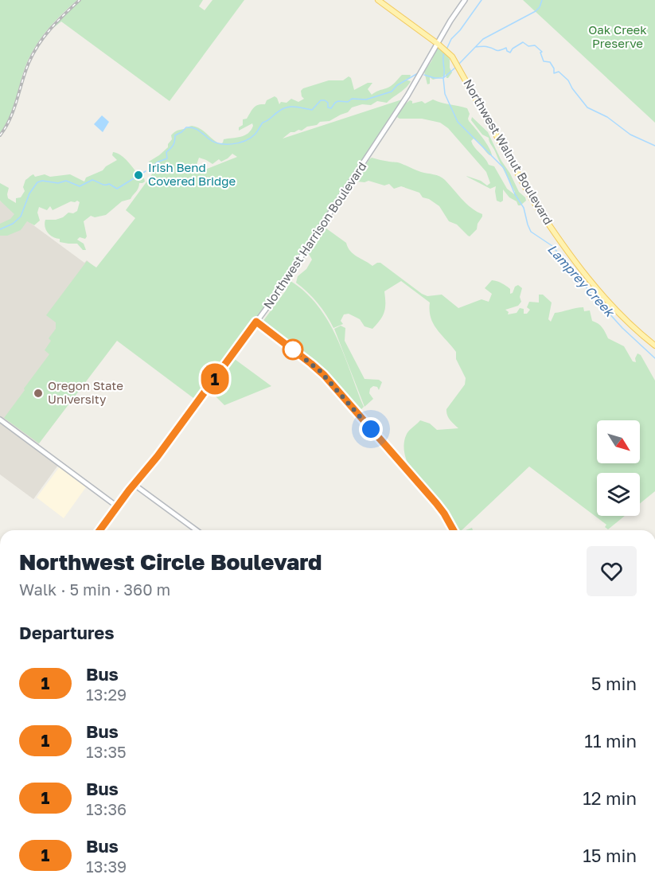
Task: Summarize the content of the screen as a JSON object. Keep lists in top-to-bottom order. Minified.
{"streets":{"main road":["Northwest Walnut Boulevard","Northwest Harrison Boulevard"]},"crossings":[["Northwest Walnut Boulevard","Northwest Harrison Boulevard"]],"water":["Lamprey Creek"],"parks":["Oak Creek Preserve"],"places":["Irish Bend Covered Bridge","Oregon State University"],"lines":["bus line 1"],"north":"bottom right","page":{"on_map":"1","heading":[["Northwest Circle Boulevard","Walk · 5 min · 360 m"],"Departures"],"list":[{"mark":"1","name":"Bus","note":"13:29","value":"5 min"},{"mark":"1","name":"Bus","note":"13:35","value":"11 min"},{"mark":"1","name":"Bus","note":"13:36","value":"12 min"},{"mark":"1","name":"Bus","note":"13:39","value":"15 min"}]}}
